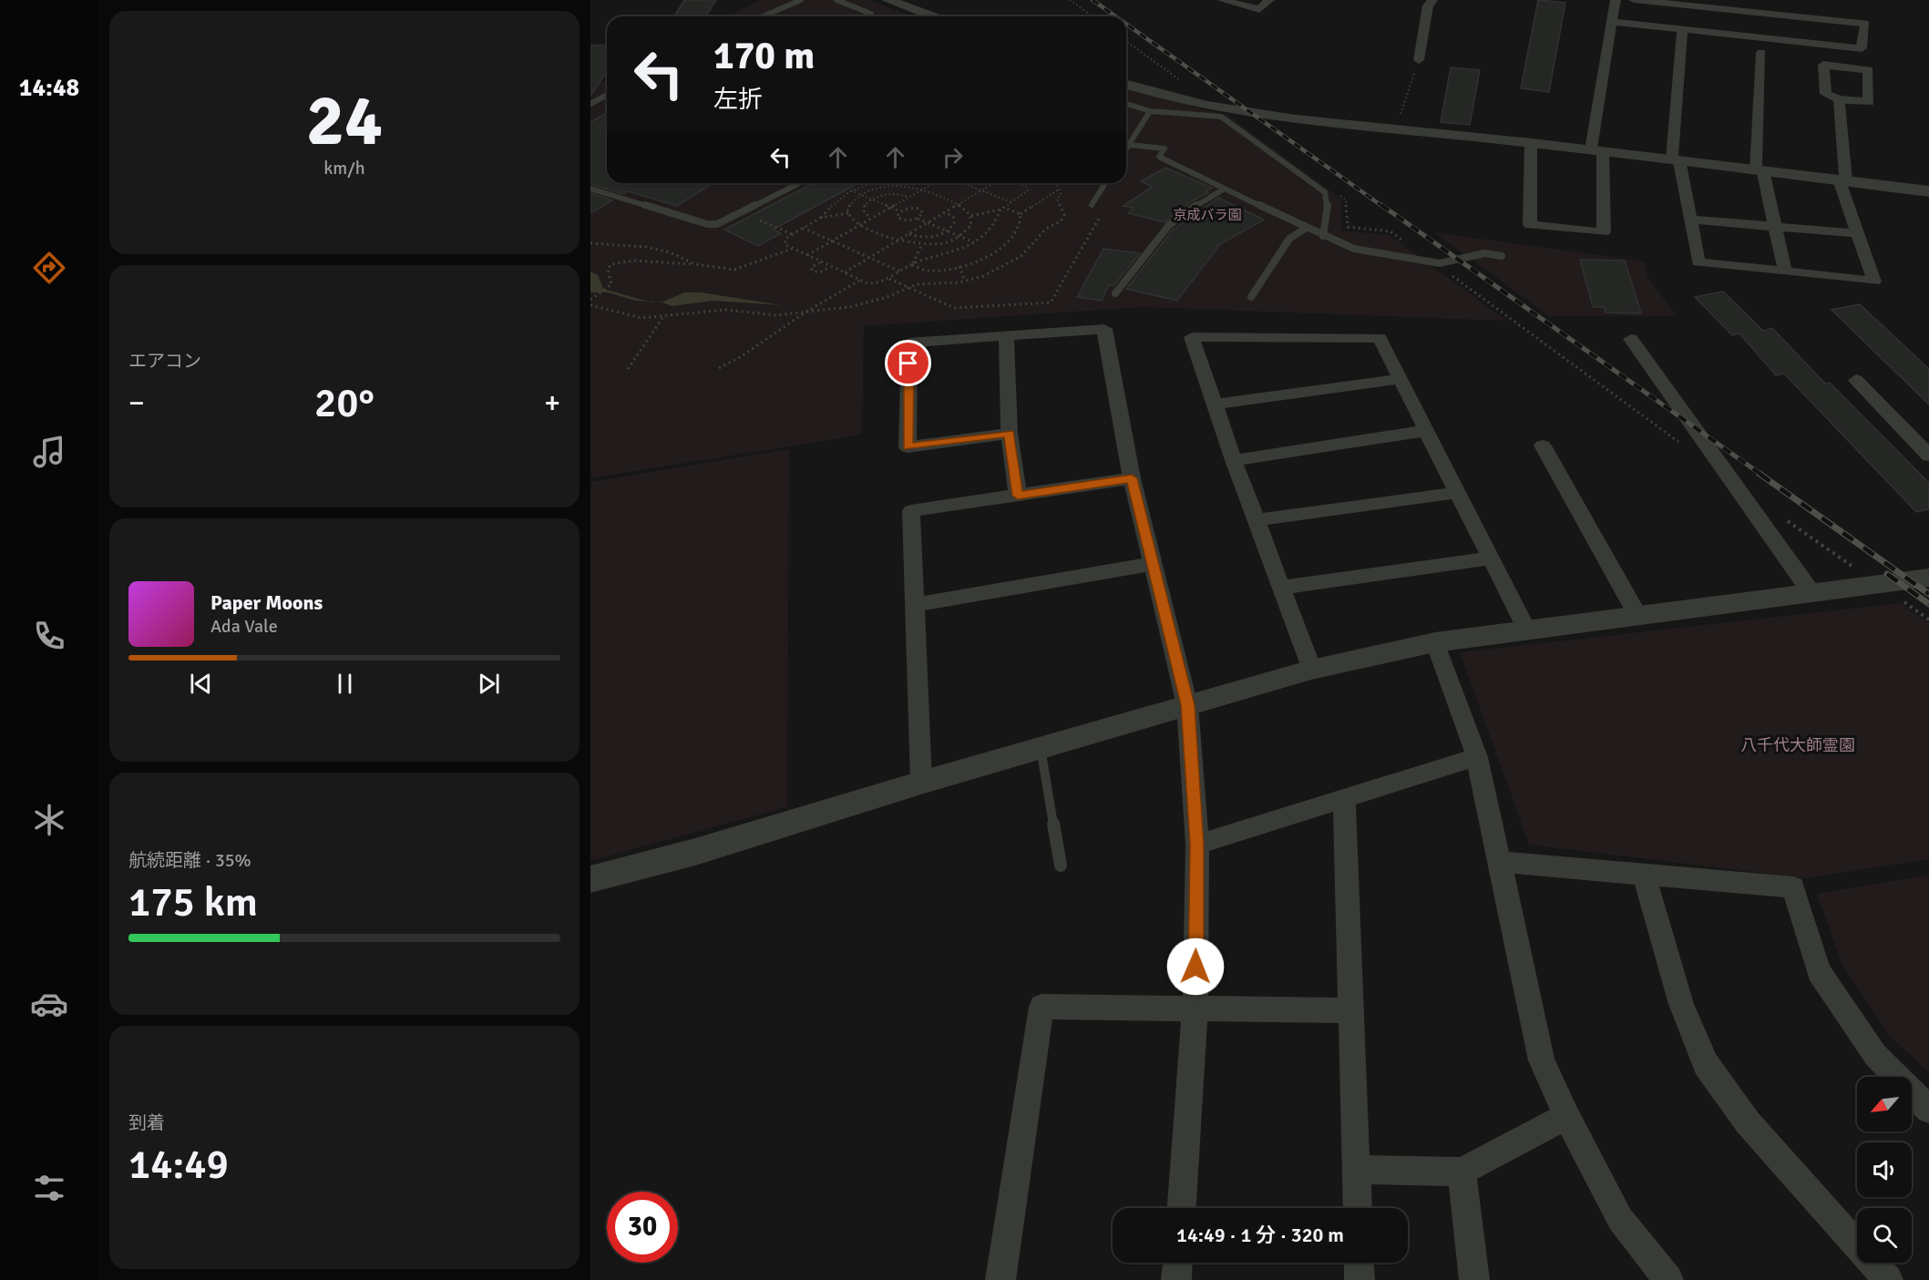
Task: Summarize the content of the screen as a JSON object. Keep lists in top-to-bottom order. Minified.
{"parks":["京成バラ園","八千代大師霊園"],"north":"bottom left","page":{"tabs":"14:48","tile":[["24","km/h"],"エアコン",["航続距離 · 35%","175 km"],["到着","14:49"]],"turn":["170 m","左折"],"heat":["−","20°","+"],"song":["Paper Moons","Ada Vale"],"limit":"30","trip":"14:49 · 1 分 · 320 m"}}
